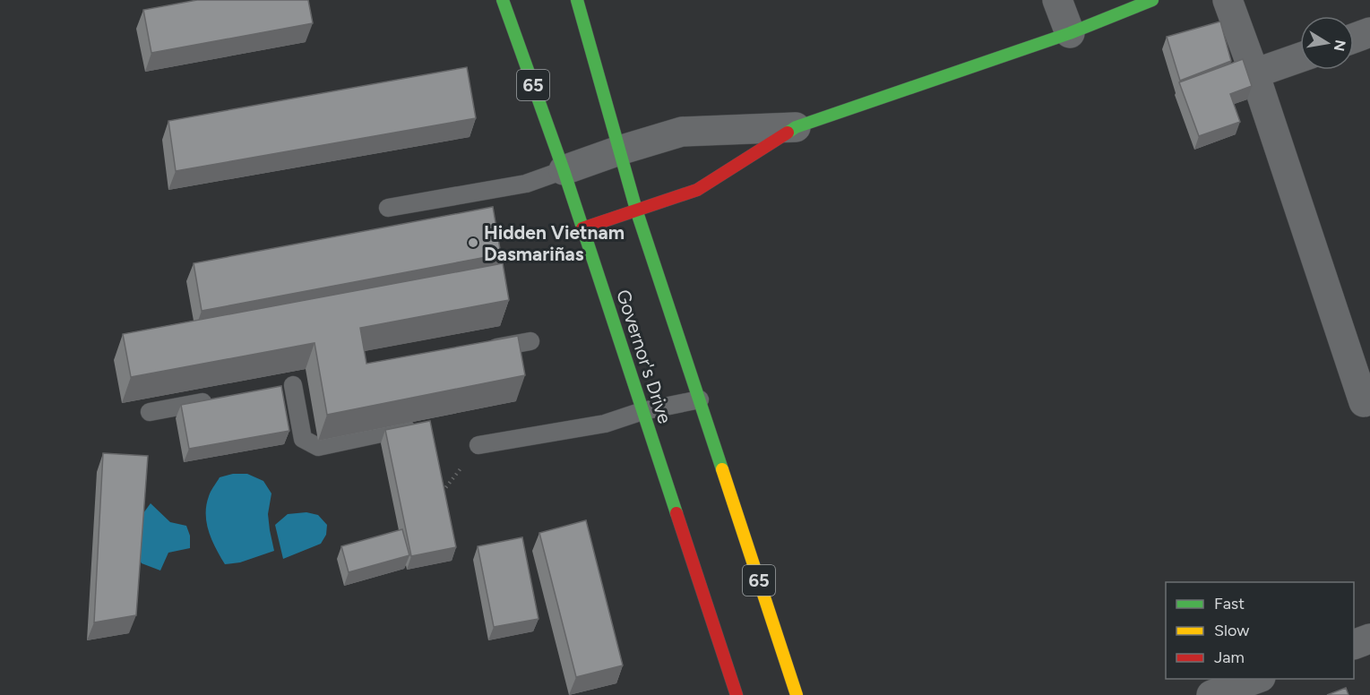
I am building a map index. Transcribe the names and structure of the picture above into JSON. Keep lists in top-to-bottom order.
{
  "streets": {
    "main road": ["65", "Governor's Drive"]
  },
  "places": ["Hidden Vietnam Dasmariñas"],
  "legend": ["Fast", "Slow", "Jam"],
  "north": "right"
}
